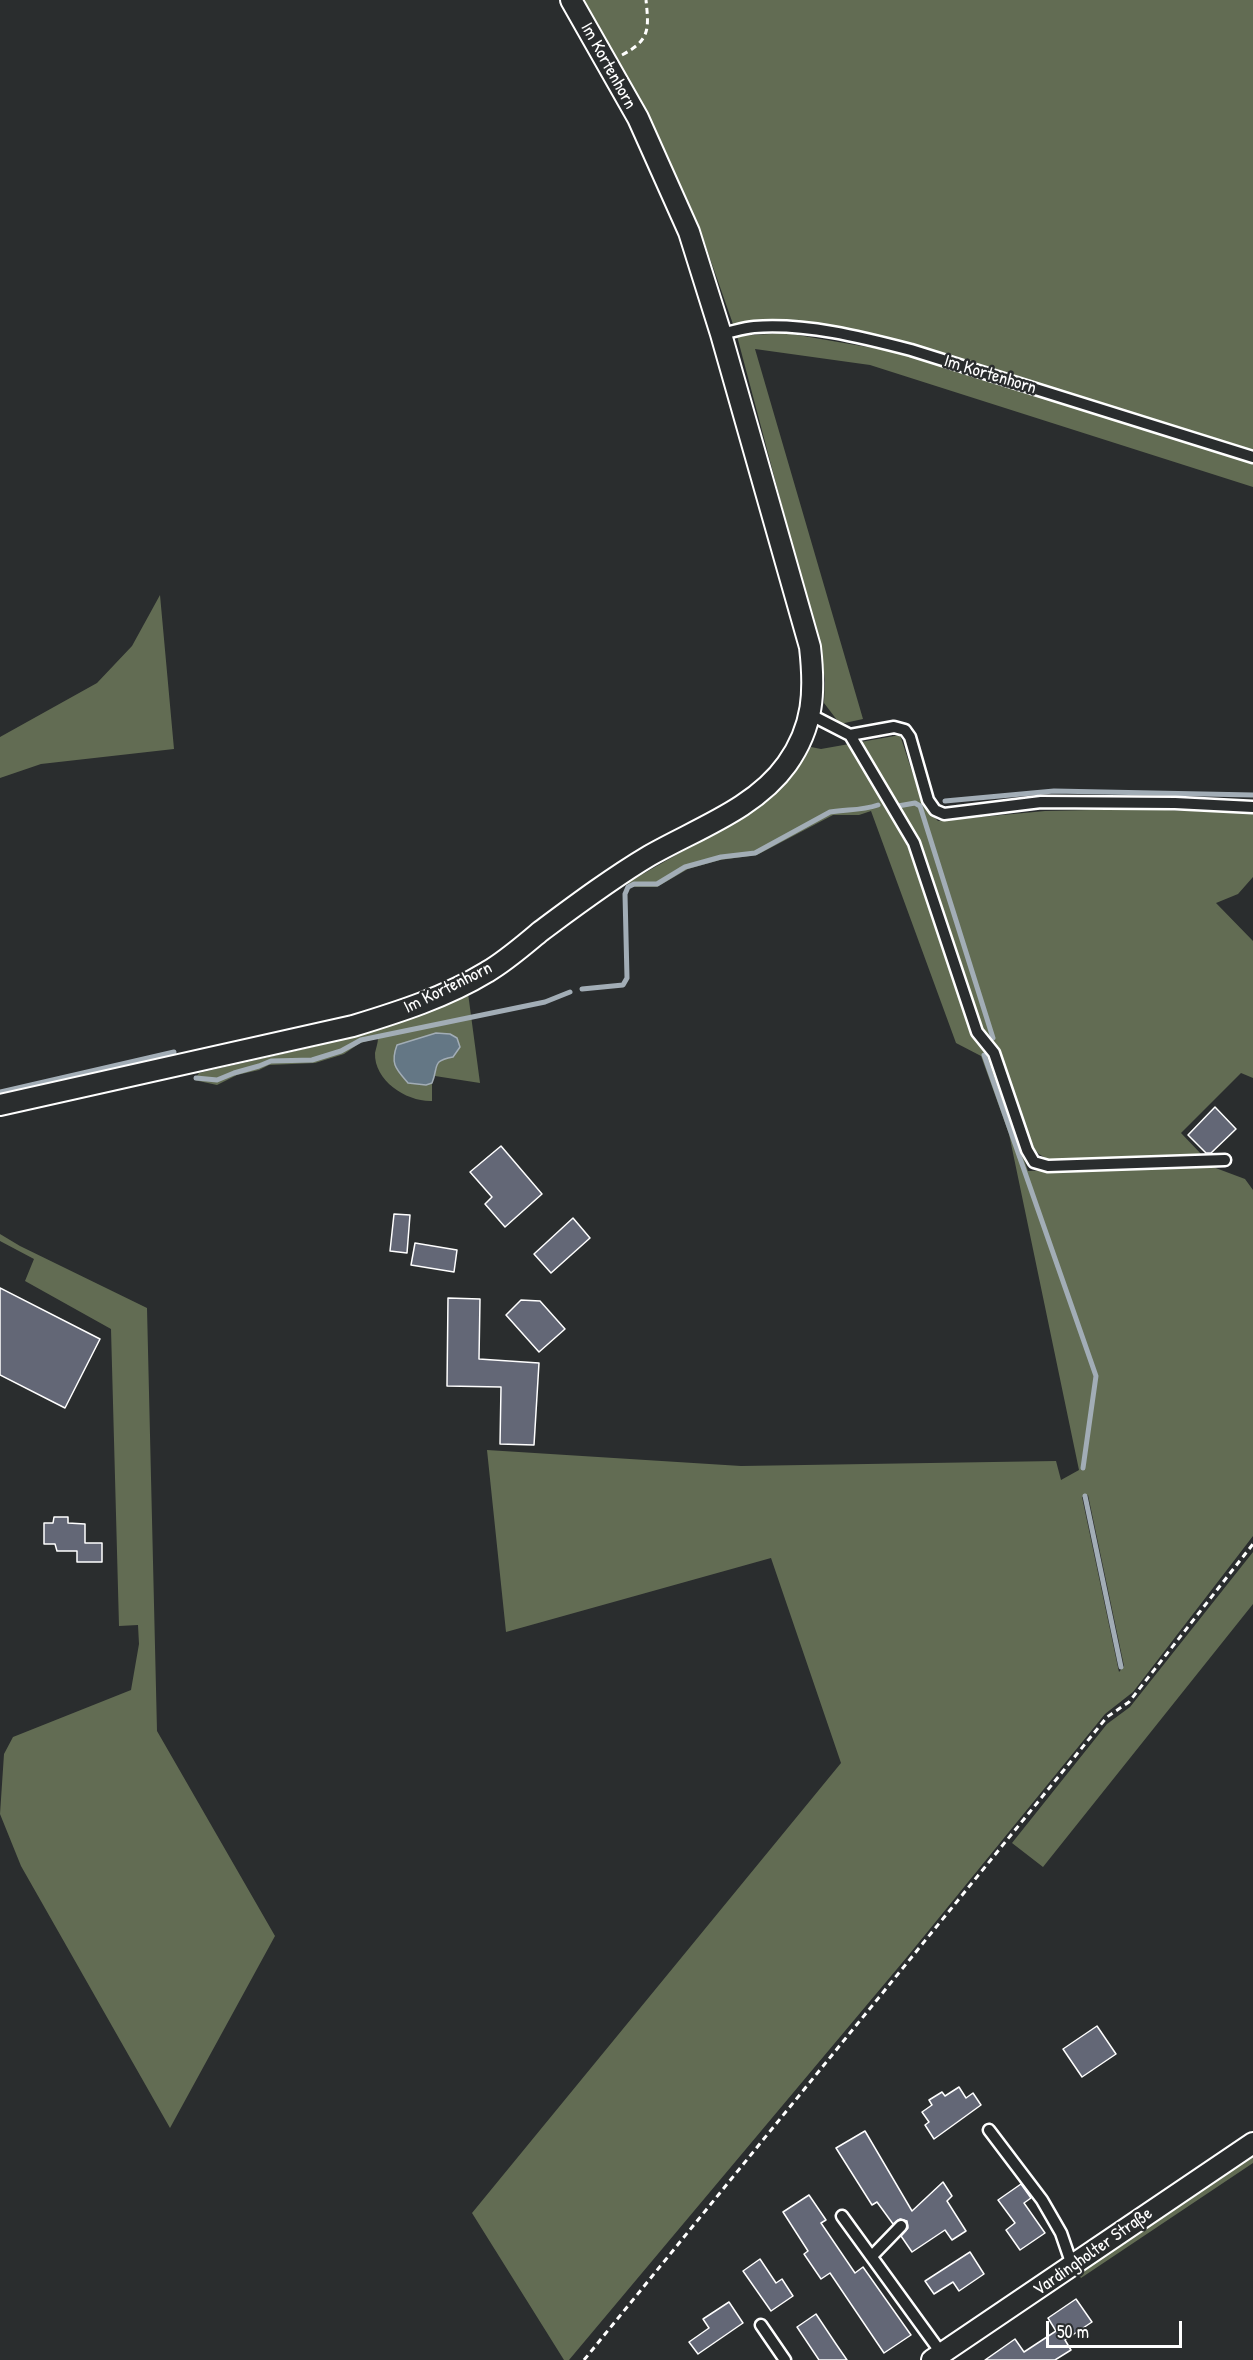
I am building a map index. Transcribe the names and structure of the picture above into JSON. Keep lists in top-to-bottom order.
{
  "streets": {
    "street": ["Im Kortenhorn", "Vardingholter Straße"]
  },
  "scale_bar": "50 m"
}
